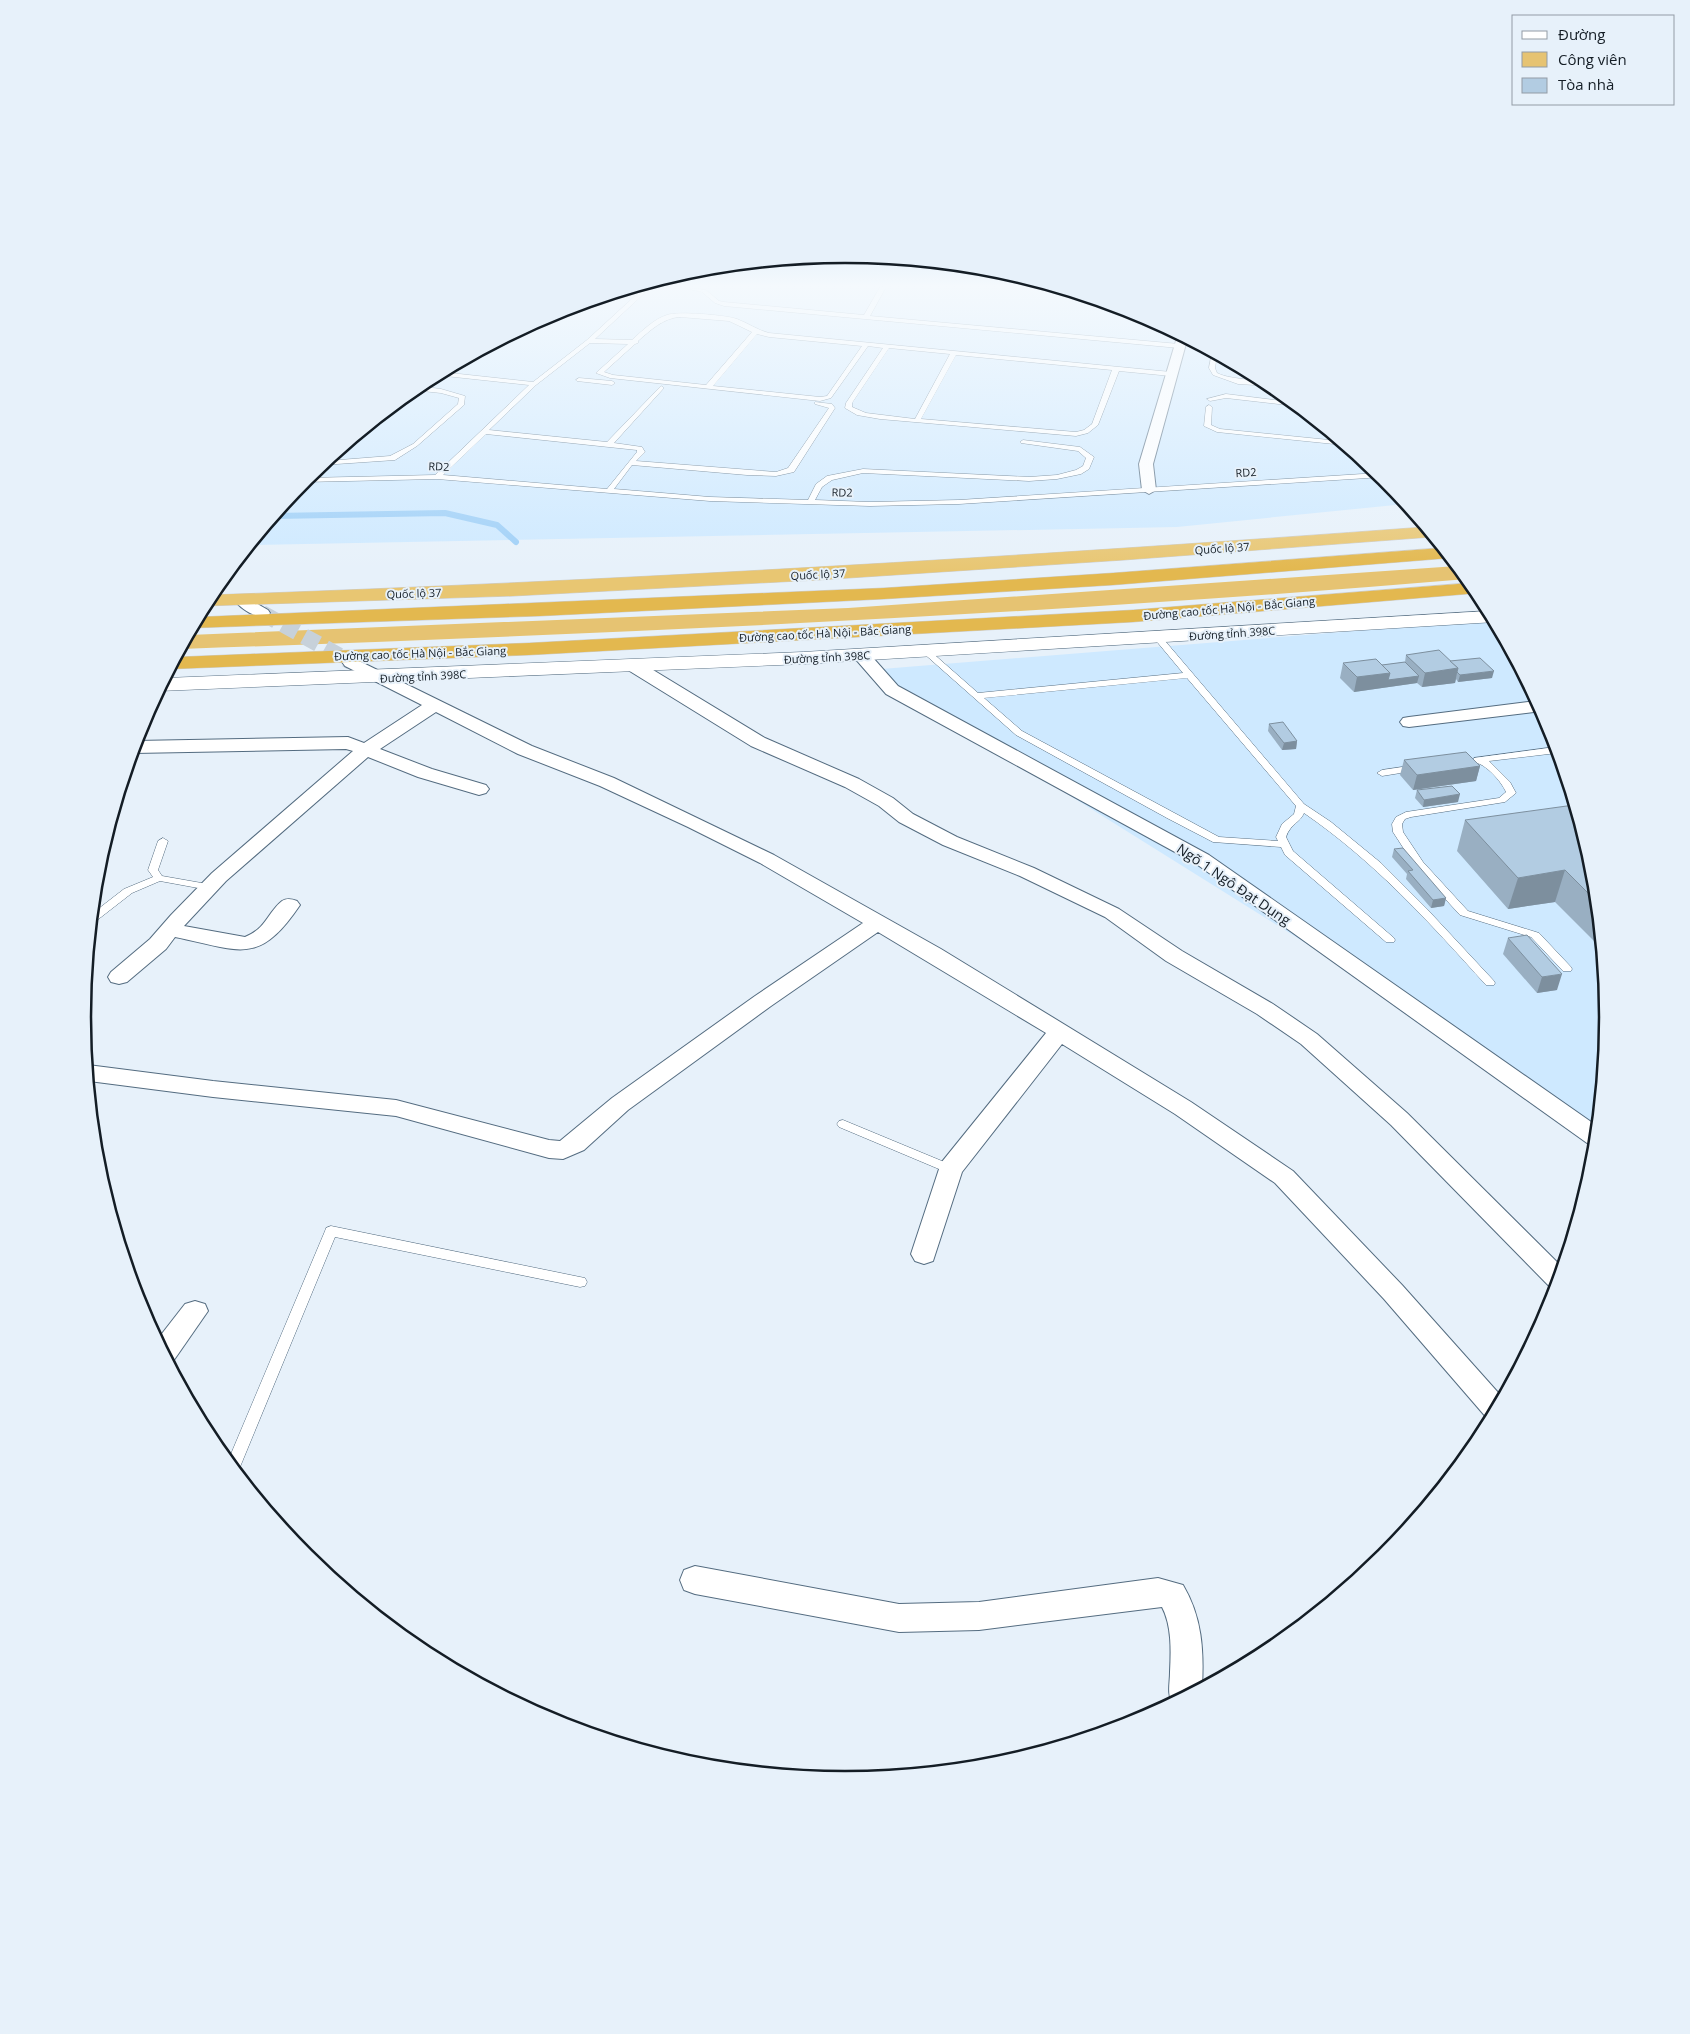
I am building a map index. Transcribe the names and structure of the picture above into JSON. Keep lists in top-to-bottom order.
{
  "streets": {
    "highway": ["Quốc lộ 37", "Đường cao tốc Hà Nội - Bắc Giang"],
    "main road": ["Đường tỉnh 398C"],
    "street": ["Ngõ 1 Ngô Đạt Dụng"],
    "lane": ["RD2"]
  },
  "crossings": [
    ["Đường tỉnh 398C", "Ngõ 1 Ngô Đạt Dụng"]
  ],
  "legend": ["Đường", "Công viên", "Tòa nhà"]
}
